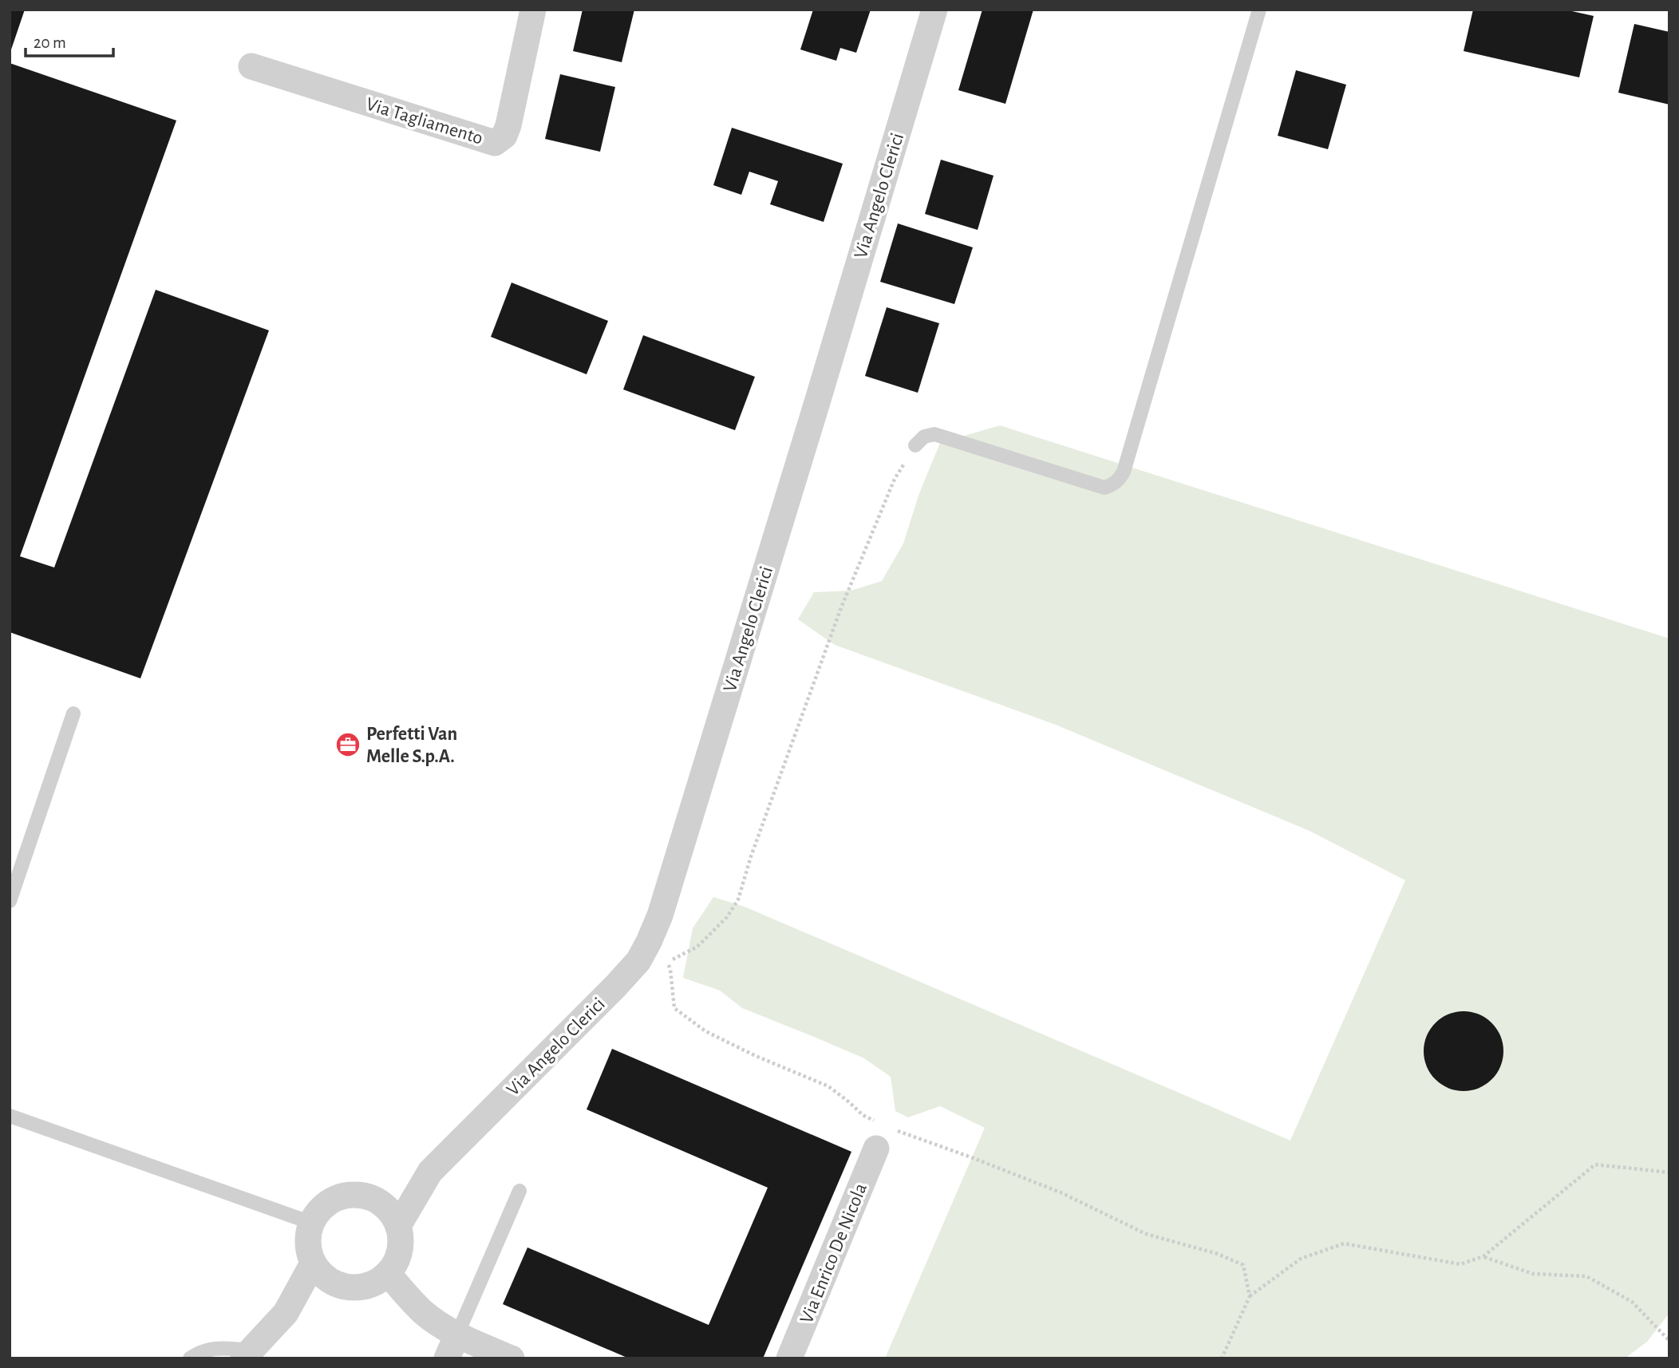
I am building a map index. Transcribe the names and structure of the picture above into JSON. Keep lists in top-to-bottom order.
{
  "streets": {
    "street": ["Via Tagliamento", "Via Angelo Clerici", "Via Enrico De Nicola"]
  },
  "places": {
    "office": ["Perfetti Van Melle S.p.A."]
  },
  "scale_bar": "20 m"
}
